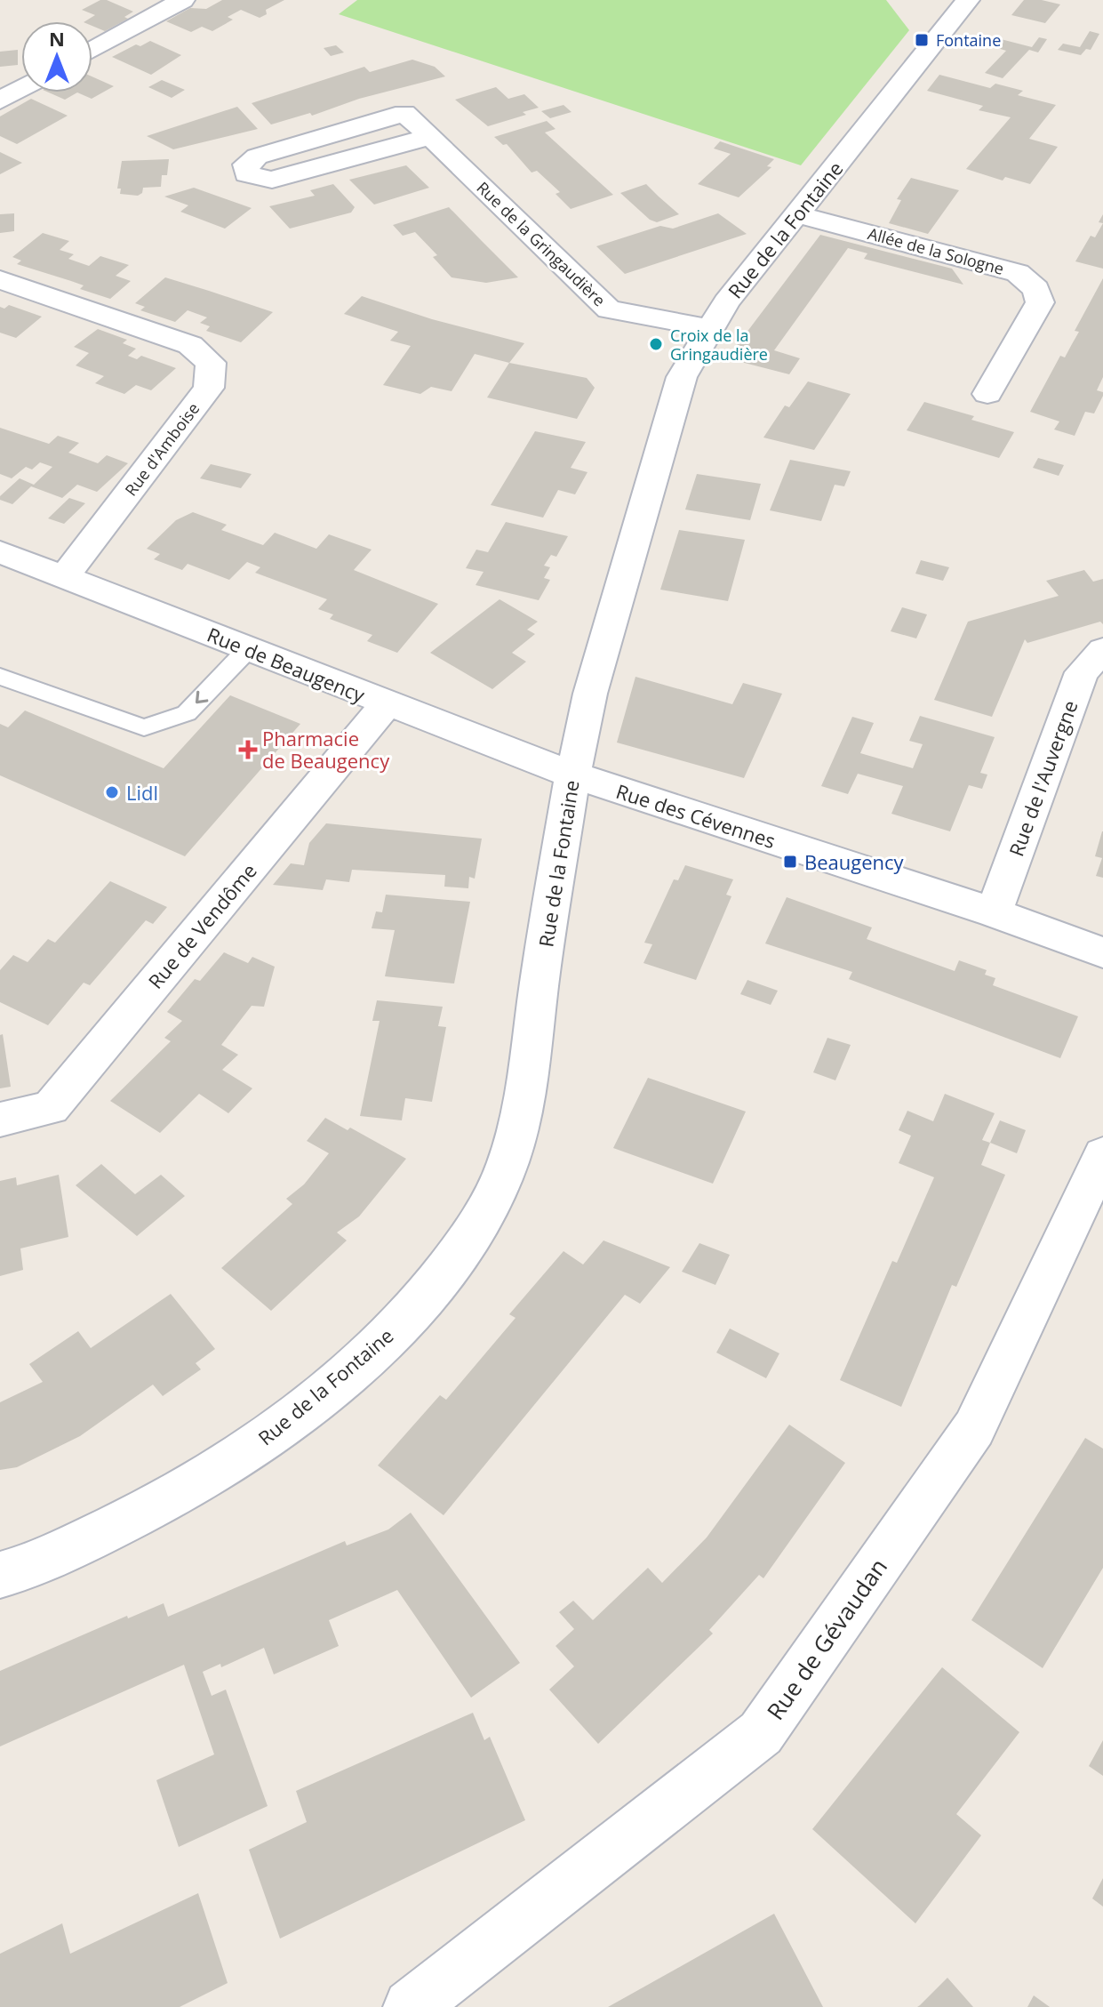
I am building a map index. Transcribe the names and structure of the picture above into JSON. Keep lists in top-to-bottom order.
{
  "streets": {
    "street": [
      "Rue de la Fontaine",
      "Rue de la Gringaudière",
      "Allée de la Sologne",
      "Rue d'Amboise",
      "Rue de Beaugency",
      "Rue de l'Auvergne",
      "Rue des Cévennes",
      "Rue de Vendôme",
      "Rue de Gévaudan"
    ]
  },
  "crossings": [
    ["Rue de la Fontaine", "Rue de la Gringaudière"],
    ["Rue de la Fontaine", "Allée de la Sologne"],
    ["Rue de la Fontaine", "Rue de Beaugency"],
    ["Rue de la Fontaine", "Rue des Cévennes"],
    ["Rue d'Amboise", "Rue de Beaugency"],
    ["Rue de Beaugency", "Rue des Cévennes"],
    ["Rue de Beaugency", "Rue de Vendôme"],
    ["Rue de l'Auvergne", "Rue des Cévennes"]
  ],
  "places": {
    "transit": ["Fontaine", "Beaugency"],
    "other": ["Croix de la Gringaudière", "Lidl"],
    "health": ["Pharmacie de Beaugency"]
  },
  "north": "top"
}
